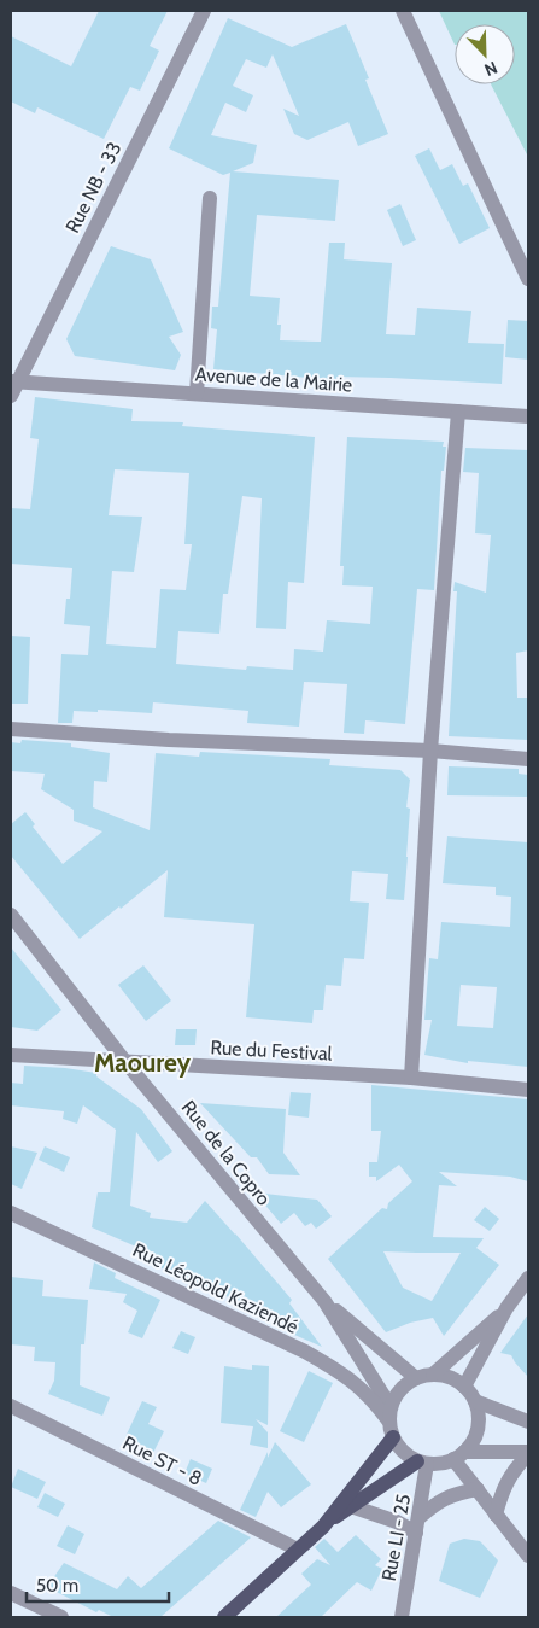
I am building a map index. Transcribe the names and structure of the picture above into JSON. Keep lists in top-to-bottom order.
{
  "streets": {
    "street": [
      "Rue NB - 33",
      "Avenue de la Mairie",
      "Rue du Festival",
      "Rue de la Copro",
      "Rue Léopold Kaziendé",
      "Rue ST - 8",
      "Rue LI - 25"
    ]
  },
  "crossings": [
    ["Rue NB - 33", "Avenue de la Mairie"],
    ["Rue du Festival", "Rue de la Copro"],
    ["Rue de la Copro", "Rue Léopold Kaziendé"],
    ["Rue de la Copro", "Rue LI - 25"],
    ["Rue Léopold Kaziendé", "Rue LI - 25"]
  ],
  "districts": ["Maourey"],
  "scale_bar": "50 m",
  "north": "bottom right"
}
